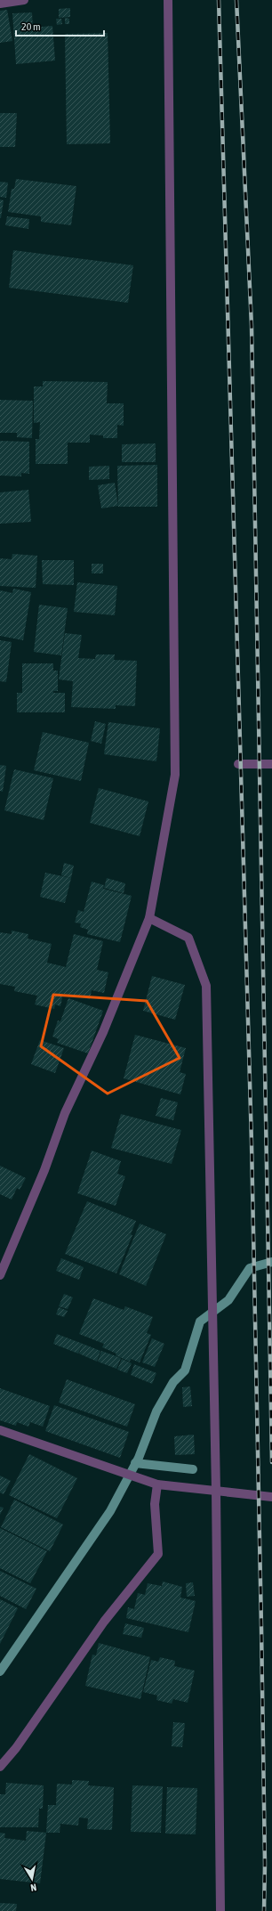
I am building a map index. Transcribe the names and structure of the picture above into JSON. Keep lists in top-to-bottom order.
{
  "scale_bar": "20 m",
  "north": "bottom"
}
